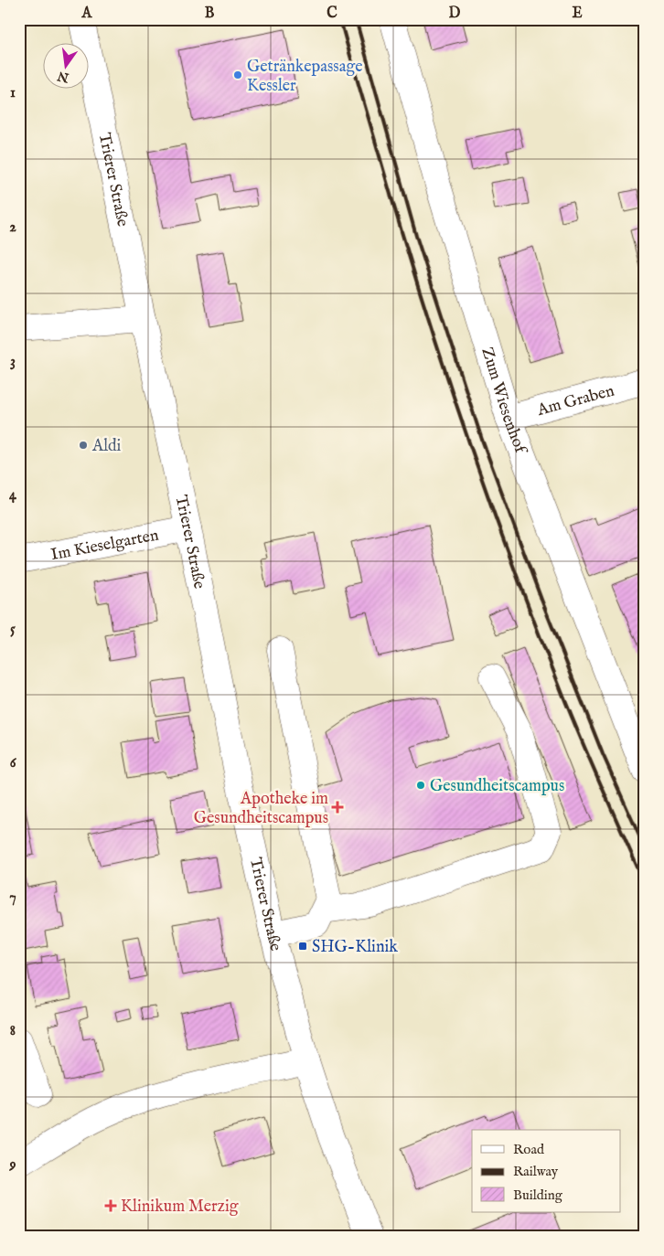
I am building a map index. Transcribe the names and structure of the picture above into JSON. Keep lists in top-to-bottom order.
{
  "streets": {
    "street": [
      "Trierer Straße",
      "Zum Wiesenhof",
      "Am Graben",
      "Im Kieselgarten"
    ]
  },
  "crossings": [
    ["Trierer Straße", "Im Kieselgarten"],
    ["Zum Wiesenhof", "Am Graben"]
  ],
  "places": {
    "other": ["Getränkepassage Kessler", "Aldi", "Gesundheitscampus"],
    "health": ["Apotheke im Gesundheitscampus", "Klinikum Merzig"],
    "transit": ["SHG-Klinik"]
  },
  "legend": ["Road", "Railway", "Building"],
  "north": "bottom",
  "grid": {
    "columns": [
      "A",
      "B",
      "C",
      "D",
      "E"
    ],
    "rows": [
      "1",
      "2",
      "3",
      "4",
      "5",
      "6",
      "7",
      "8",
      "9"
    ]
  }
}
